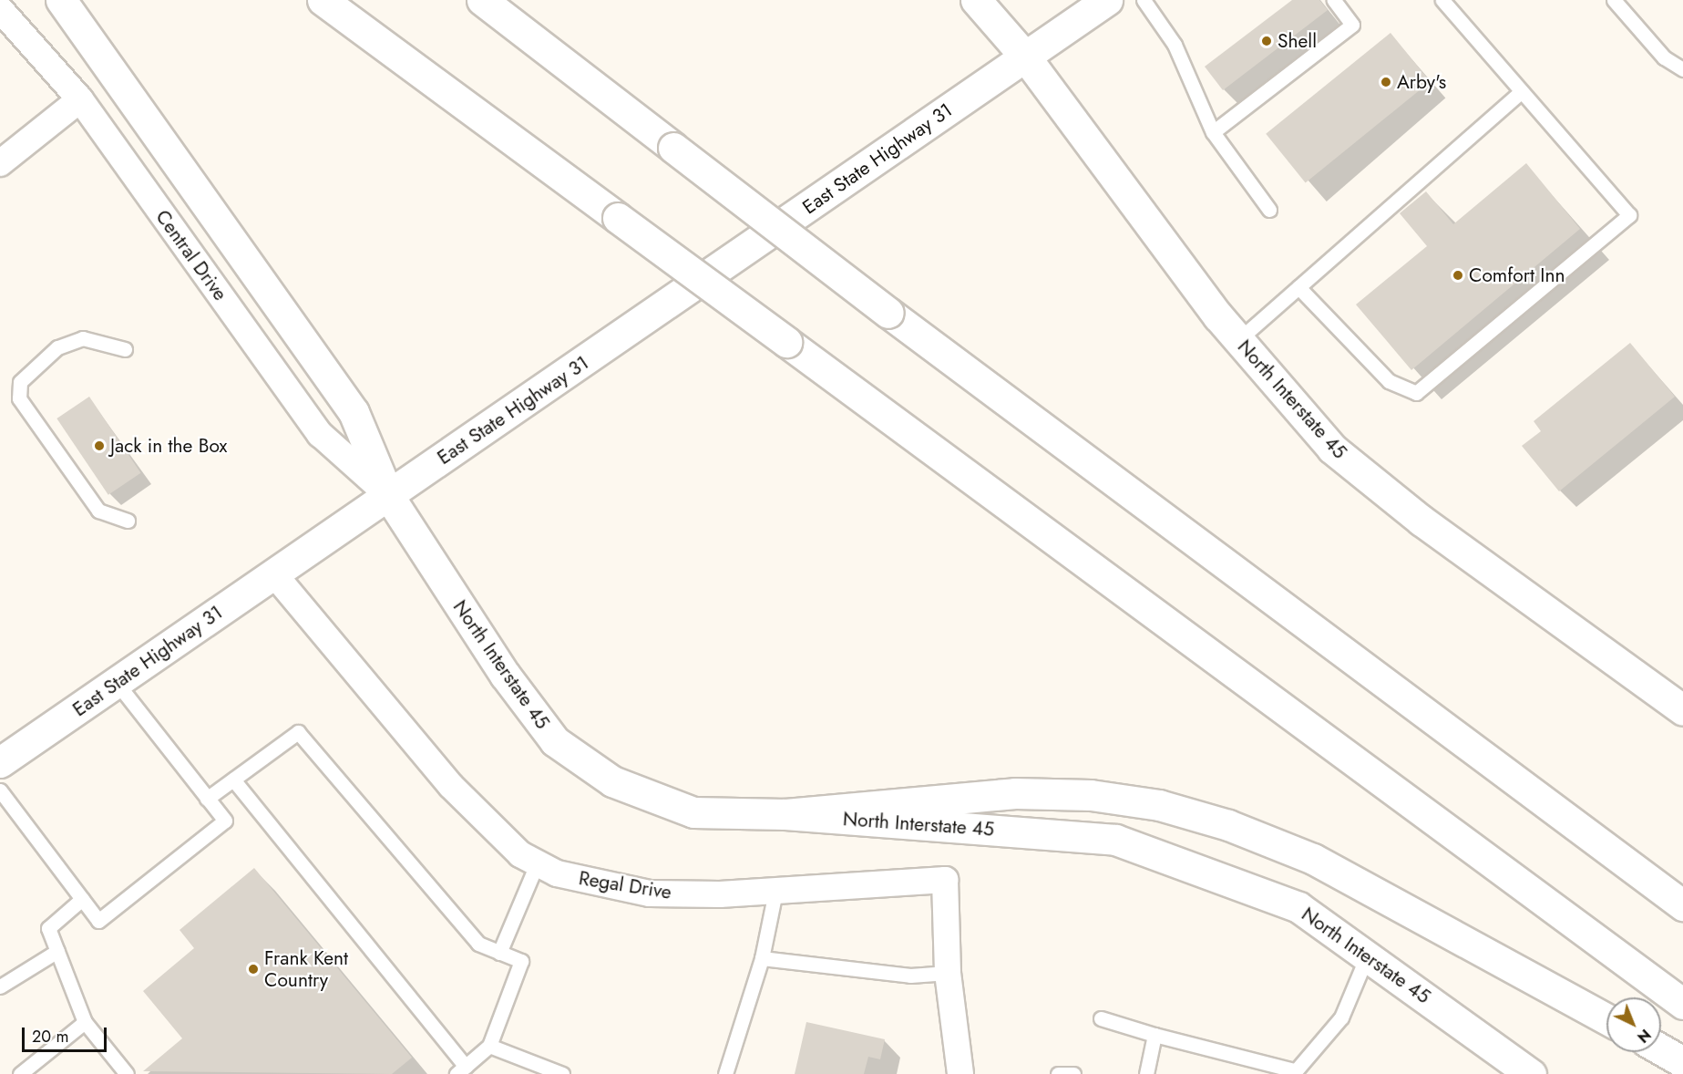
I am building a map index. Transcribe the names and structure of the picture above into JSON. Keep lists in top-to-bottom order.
{
  "streets": {
    "main road": ["East State Highway 31", "North Interstate 45"],
    "street": ["Central Drive", "Regal Drive"]
  },
  "crossings": [
    ["East State Highway 31", "Central Drive"],
    ["East State Highway 31", "North Interstate 45"],
    ["East State Highway 31", "Regal Drive"],
    ["Central Drive", "North Interstate 45"]
  ],
  "places": [
    "Shell",
    "Arby's",
    "Comfort Inn",
    "Jack in the Box",
    "Frank Kent Country"
  ],
  "scale_bar": "20 m",
  "north": "bottom right"
}
